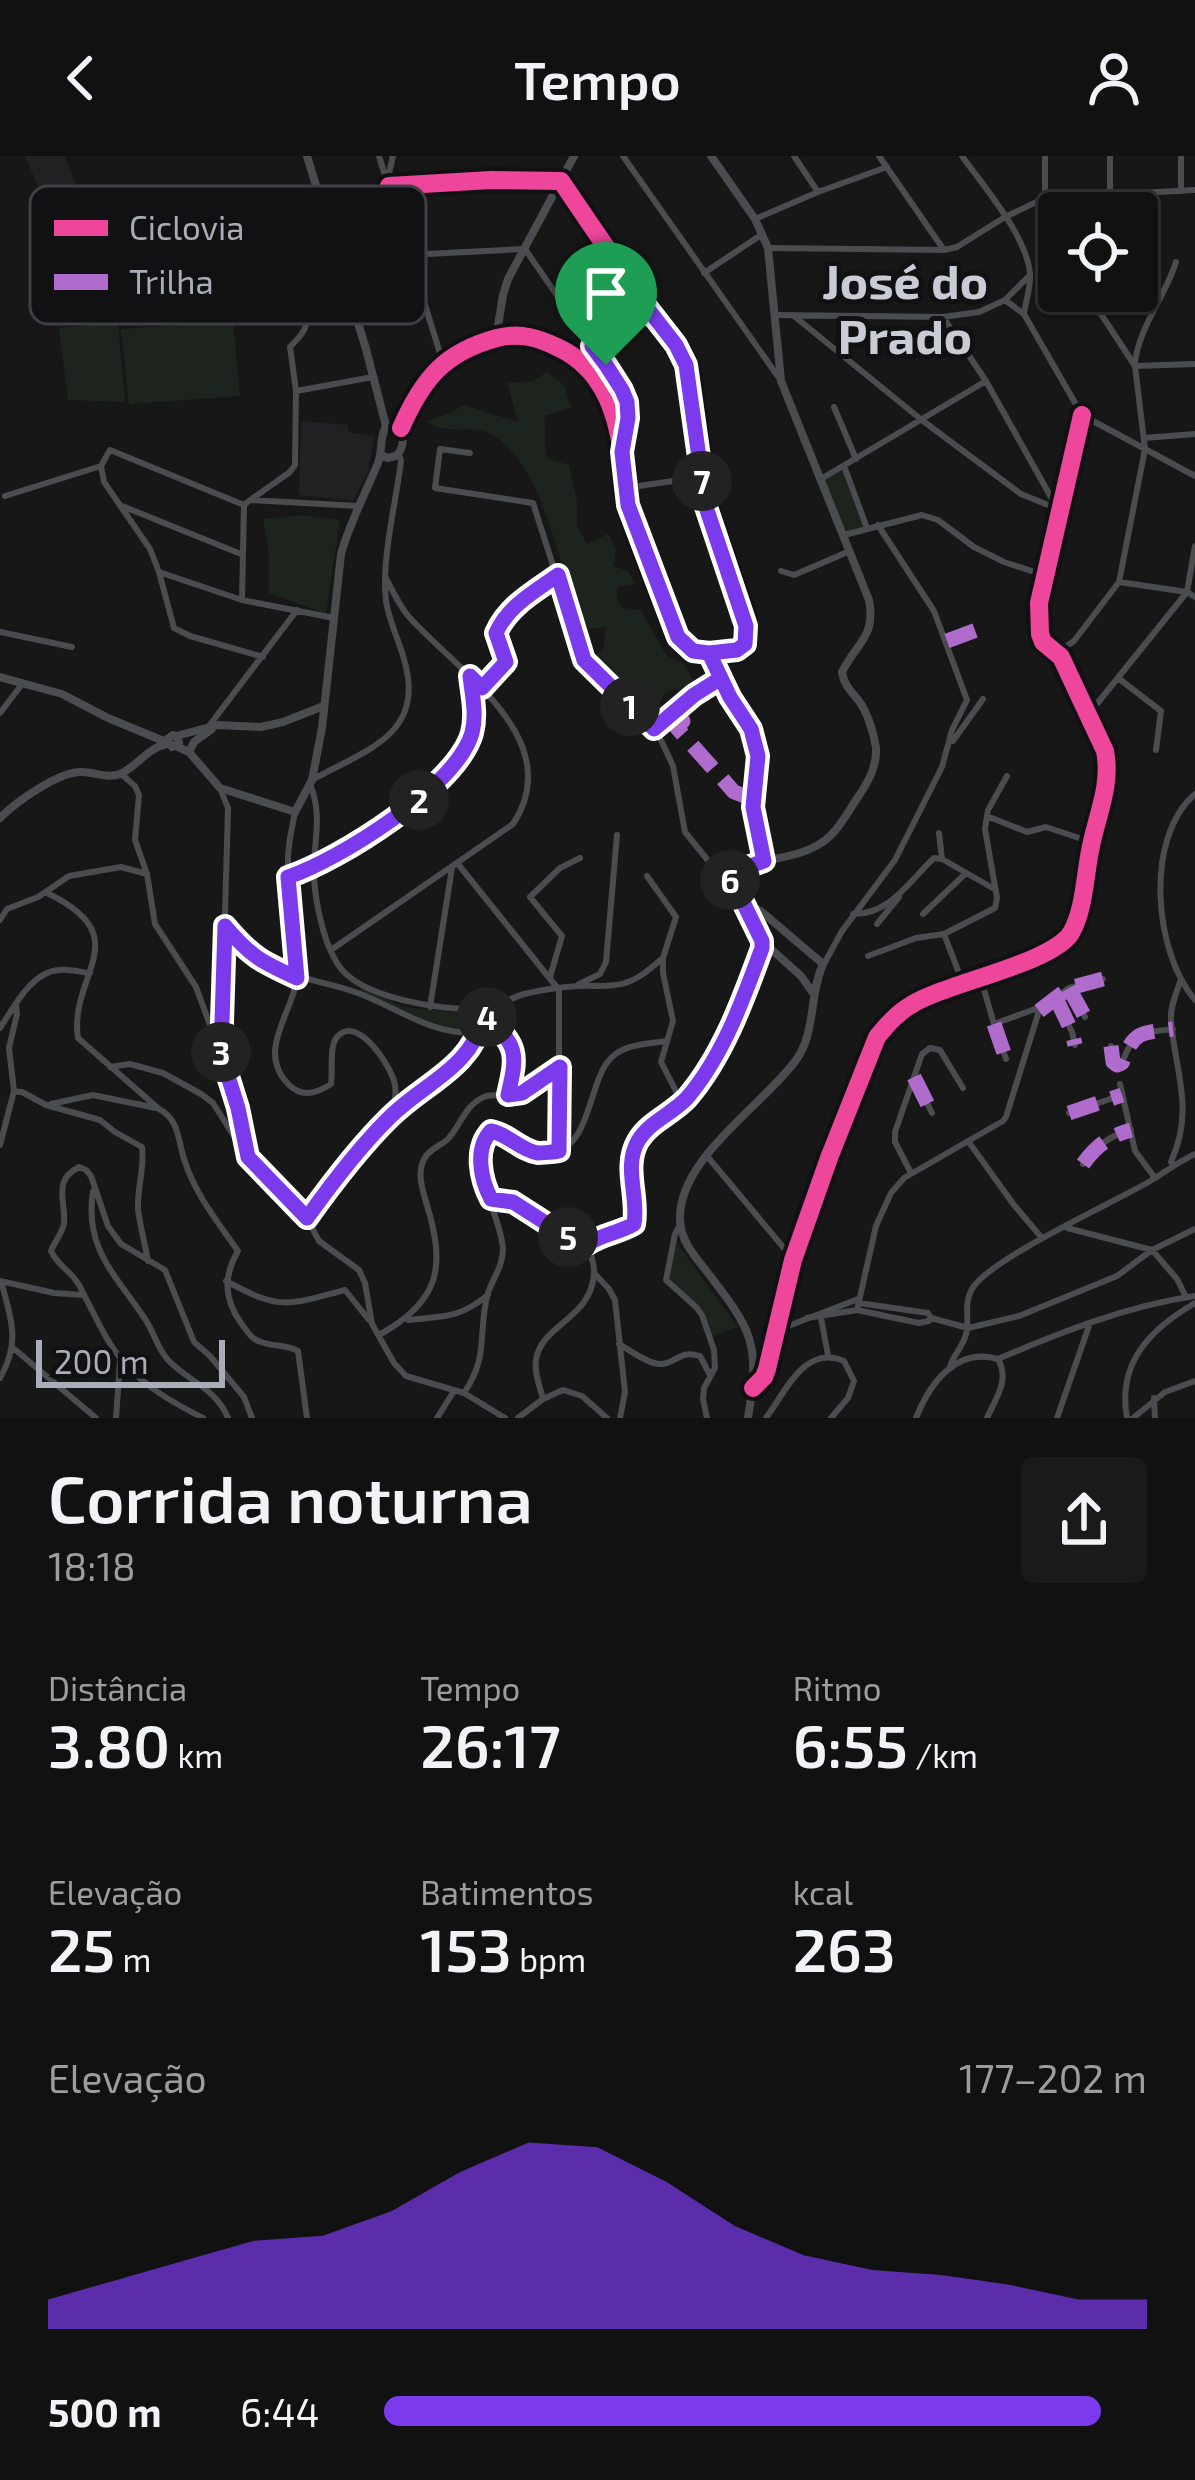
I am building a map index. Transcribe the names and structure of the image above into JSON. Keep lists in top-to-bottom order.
{
  "districts": ["José do Prado"],
  "legend": ["Ciclovia", "Trilha"],
  "scale_bar": "200 m",
  "page": {
    "header": "Tempo",
    "pins": [
      "7",
      "1",
      "2",
      "6",
      "4",
      "3",
      "5"
    ],
    "scale": "200 m",
    "heading": ["Corrida noturna", "18:18"],
    "stats": [
      ["Distância", "3.80 km"],
      ["Tempo", "26:17"],
      ["Ritmo", "6:55 /km"],
      ["Elevação", "25 m"],
      ["Batimentos", "153 bpm"],
      ["kcal", "263"]
    ],
    "chart": ["Elevação", "177–202 m"],
    "list": [
      {
        "name": "500 m",
        "note": "6:44"
      }
    ]
  }
}
